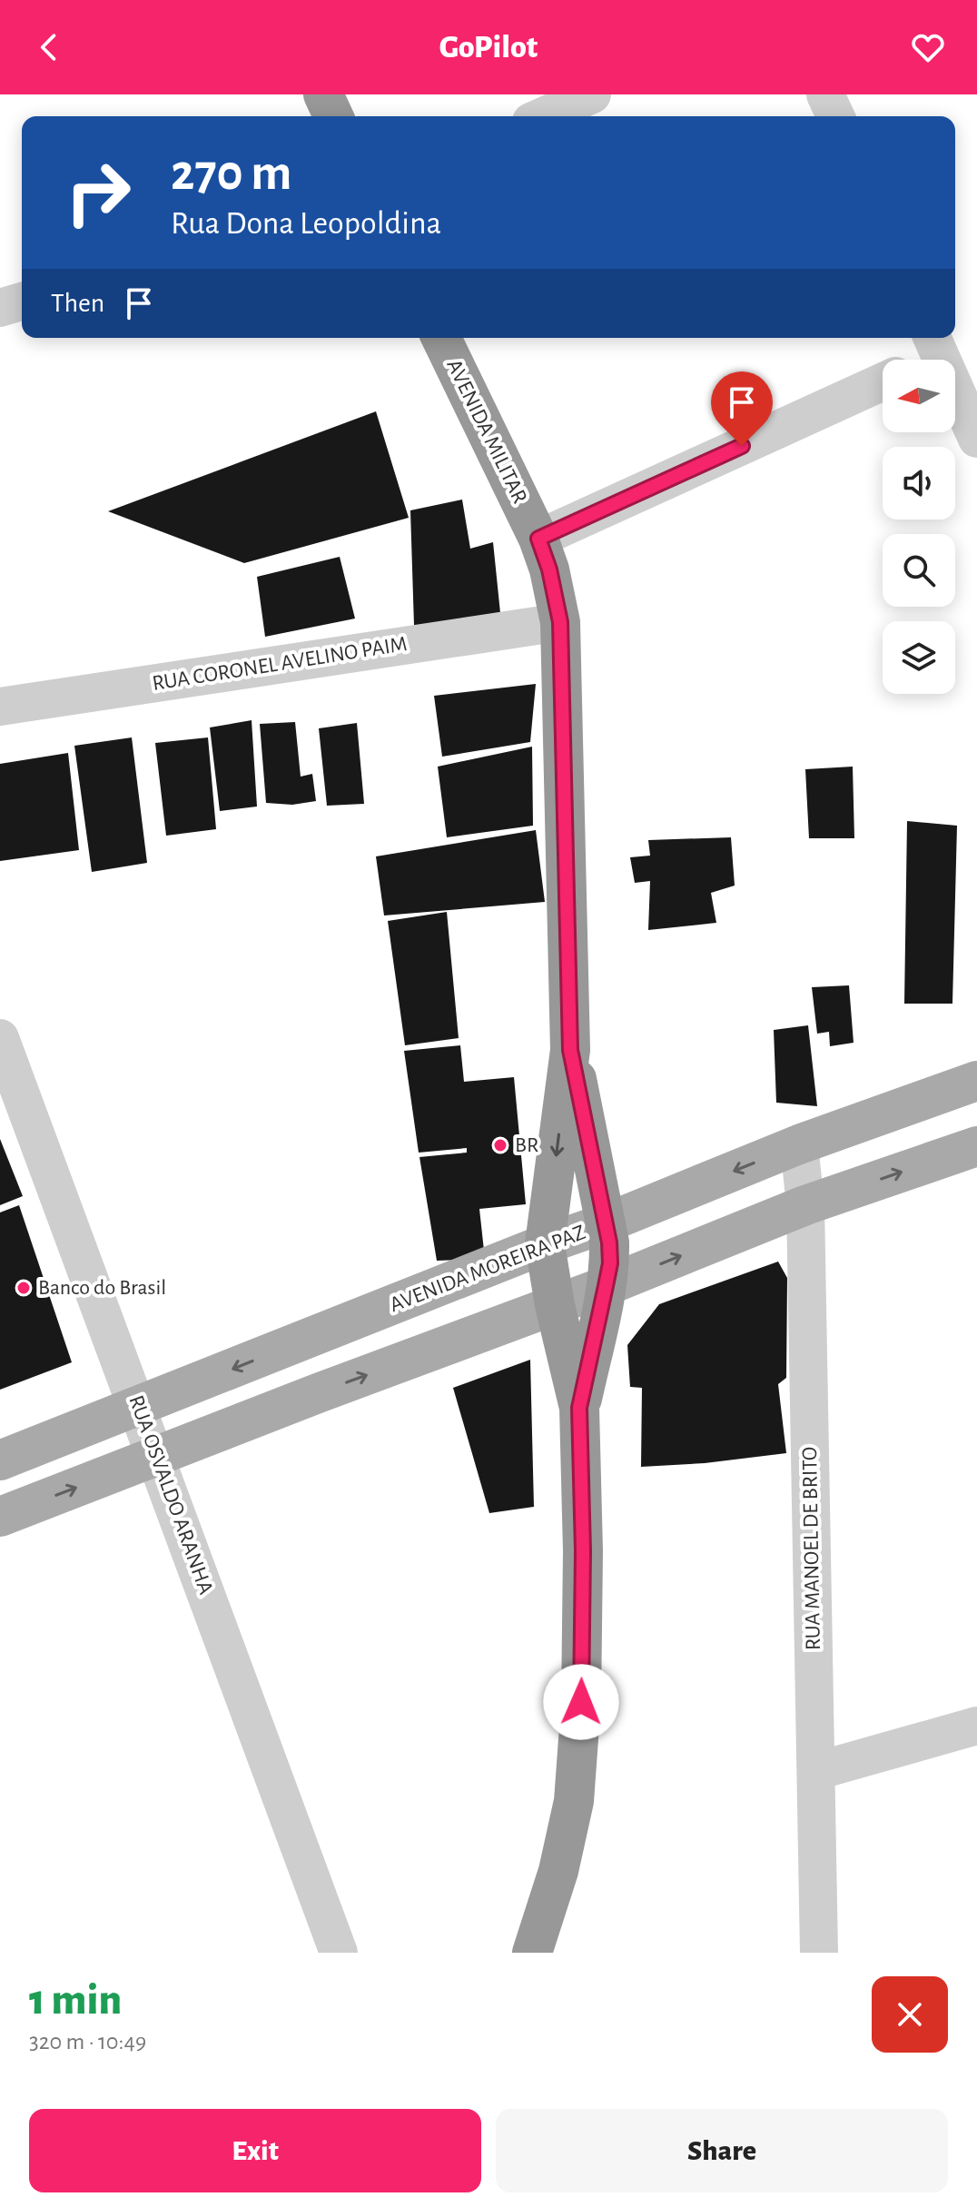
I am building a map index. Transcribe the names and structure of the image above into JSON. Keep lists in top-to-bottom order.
{
  "streets": {
    "highway": ["AVENIDA MILITAR"],
    "main road": ["AVENIDA MOREIRA PAZ"],
    "street": ["RUA CORONEL AVELINO PAIM", "RUA OSVALDO ARANHA", "RUA MANOEL DE BRITO"]
  },
  "crossings": [
    ["AVENIDA MILITAR", "RUA CORONEL AVELINO PAIM"],
    ["AVENIDA MILITAR", "AVENIDA MOREIRA PAZ"],
    ["AVENIDA MOREIRA PAZ", "RUA OSVALDO ARANHA"],
    ["AVENIDA MOREIRA PAZ", "RUA MANOEL DE BRITO"]
  ],
  "places": ["BR", "Banco do Brasil"],
  "north": "left",
  "page": {
    "header": "GoPilot",
    "turn": ["270 m", "Rua Dona Leopoldina"],
    "then": "Then",
    "heading": ["1 min", "320 m · 10:49"],
    "buttons": ["Exit", "Share"]
  }
}
